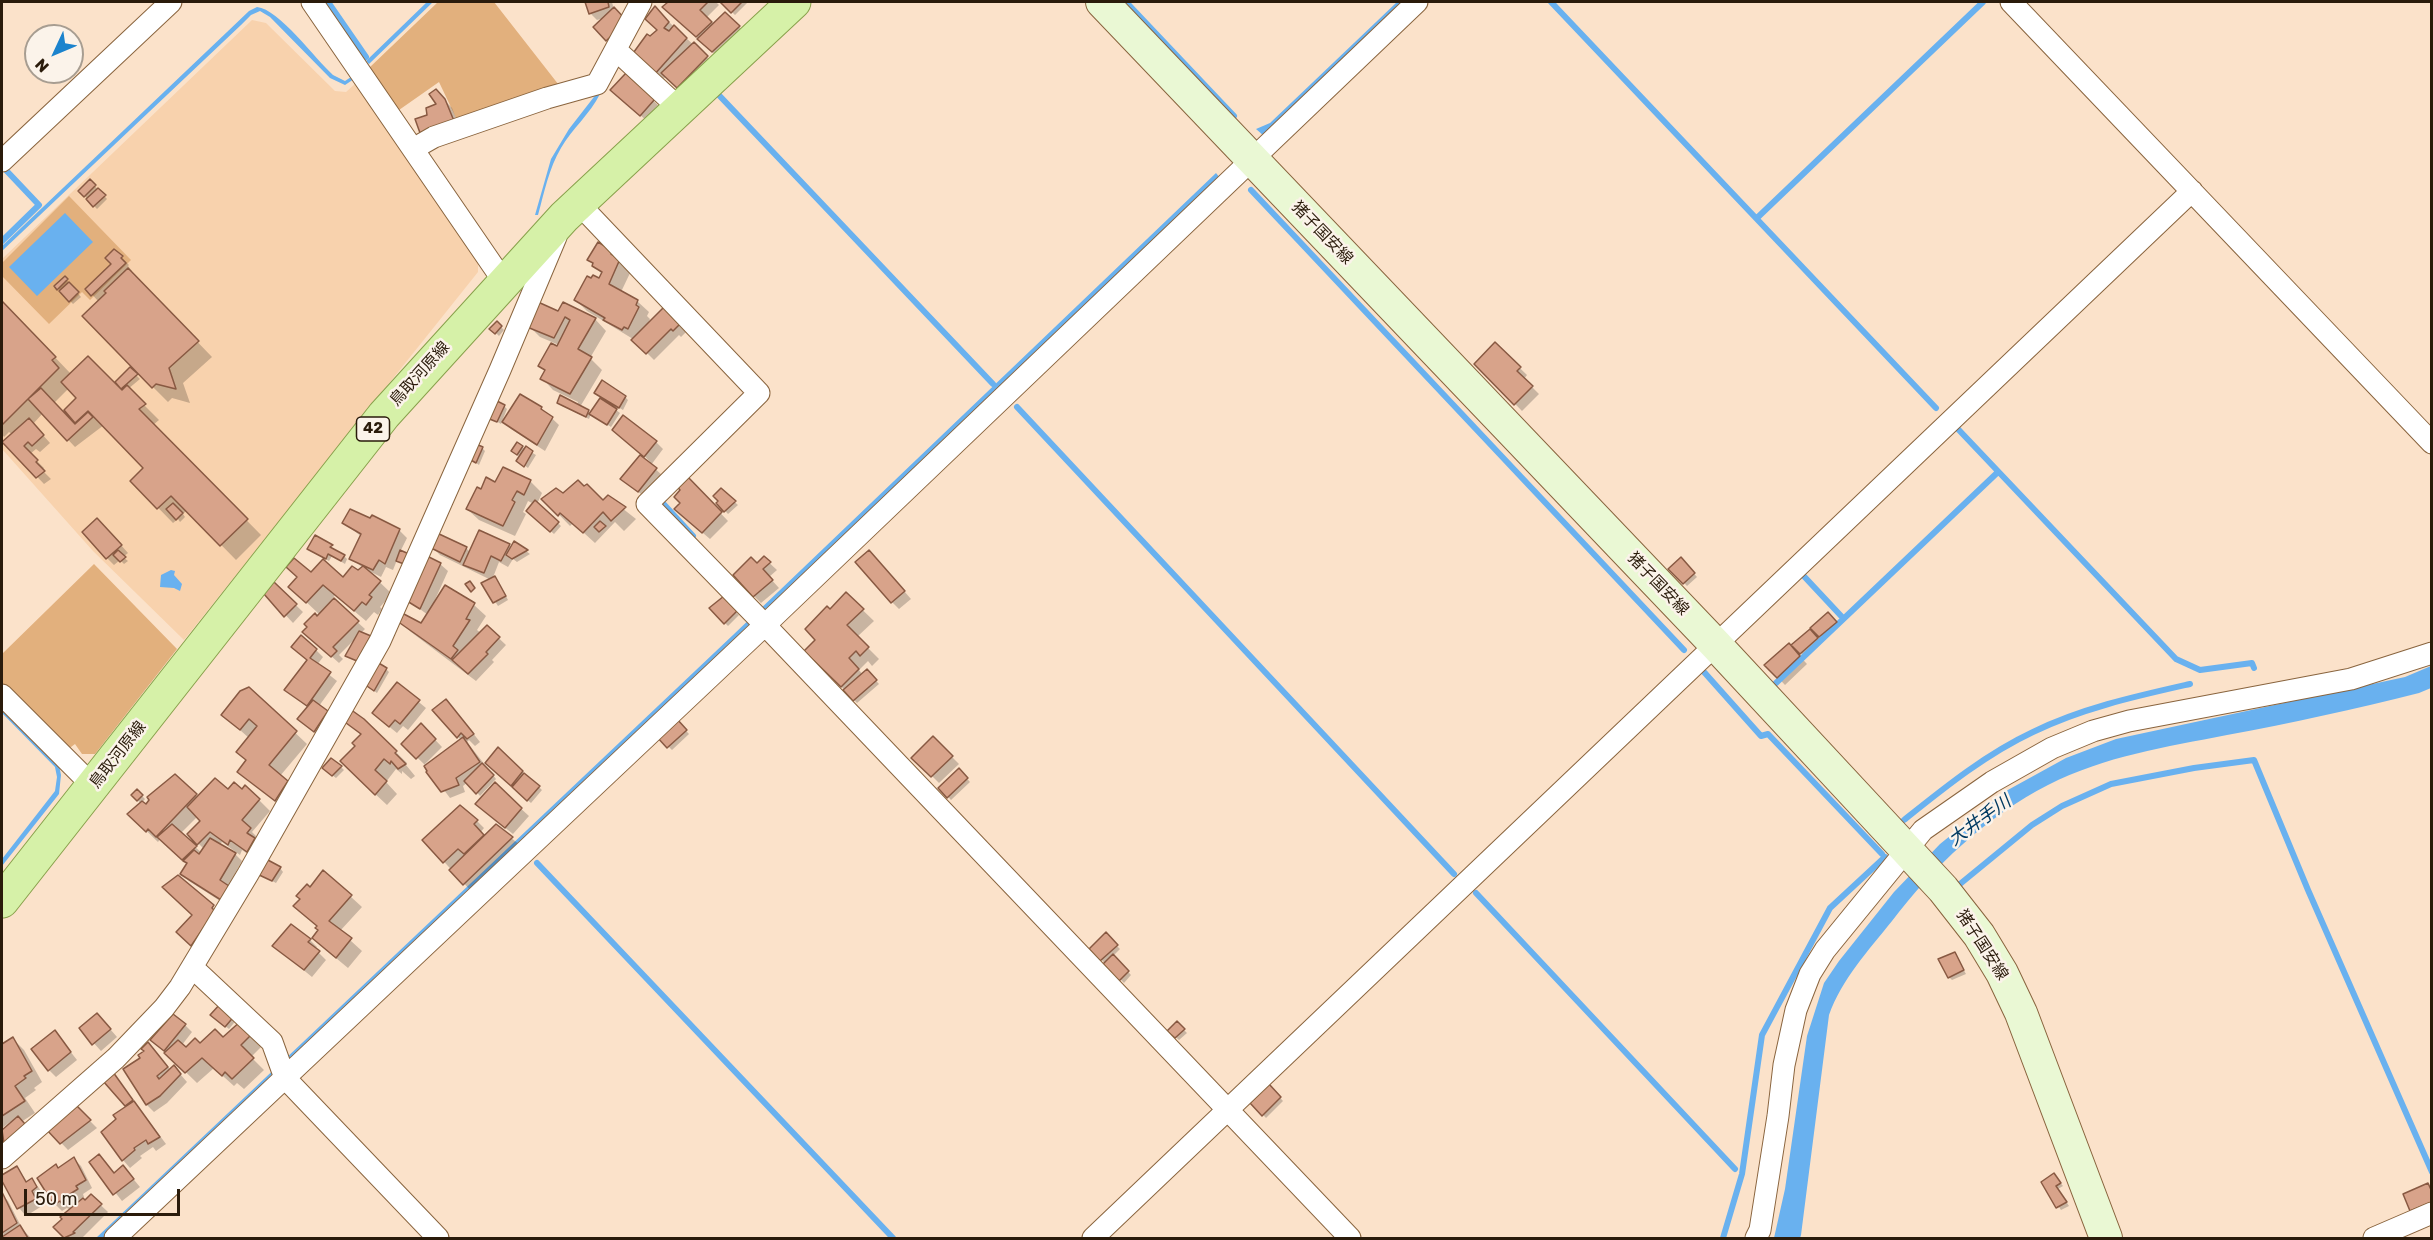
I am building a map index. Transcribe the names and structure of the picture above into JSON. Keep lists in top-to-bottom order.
{
  "streets": {
    "main road": ["猪子国安線", "鳥取河原線", "42"]
  },
  "water": ["大井手川"],
  "scale_bar": "50 m",
  "north": "bottom left"
}
